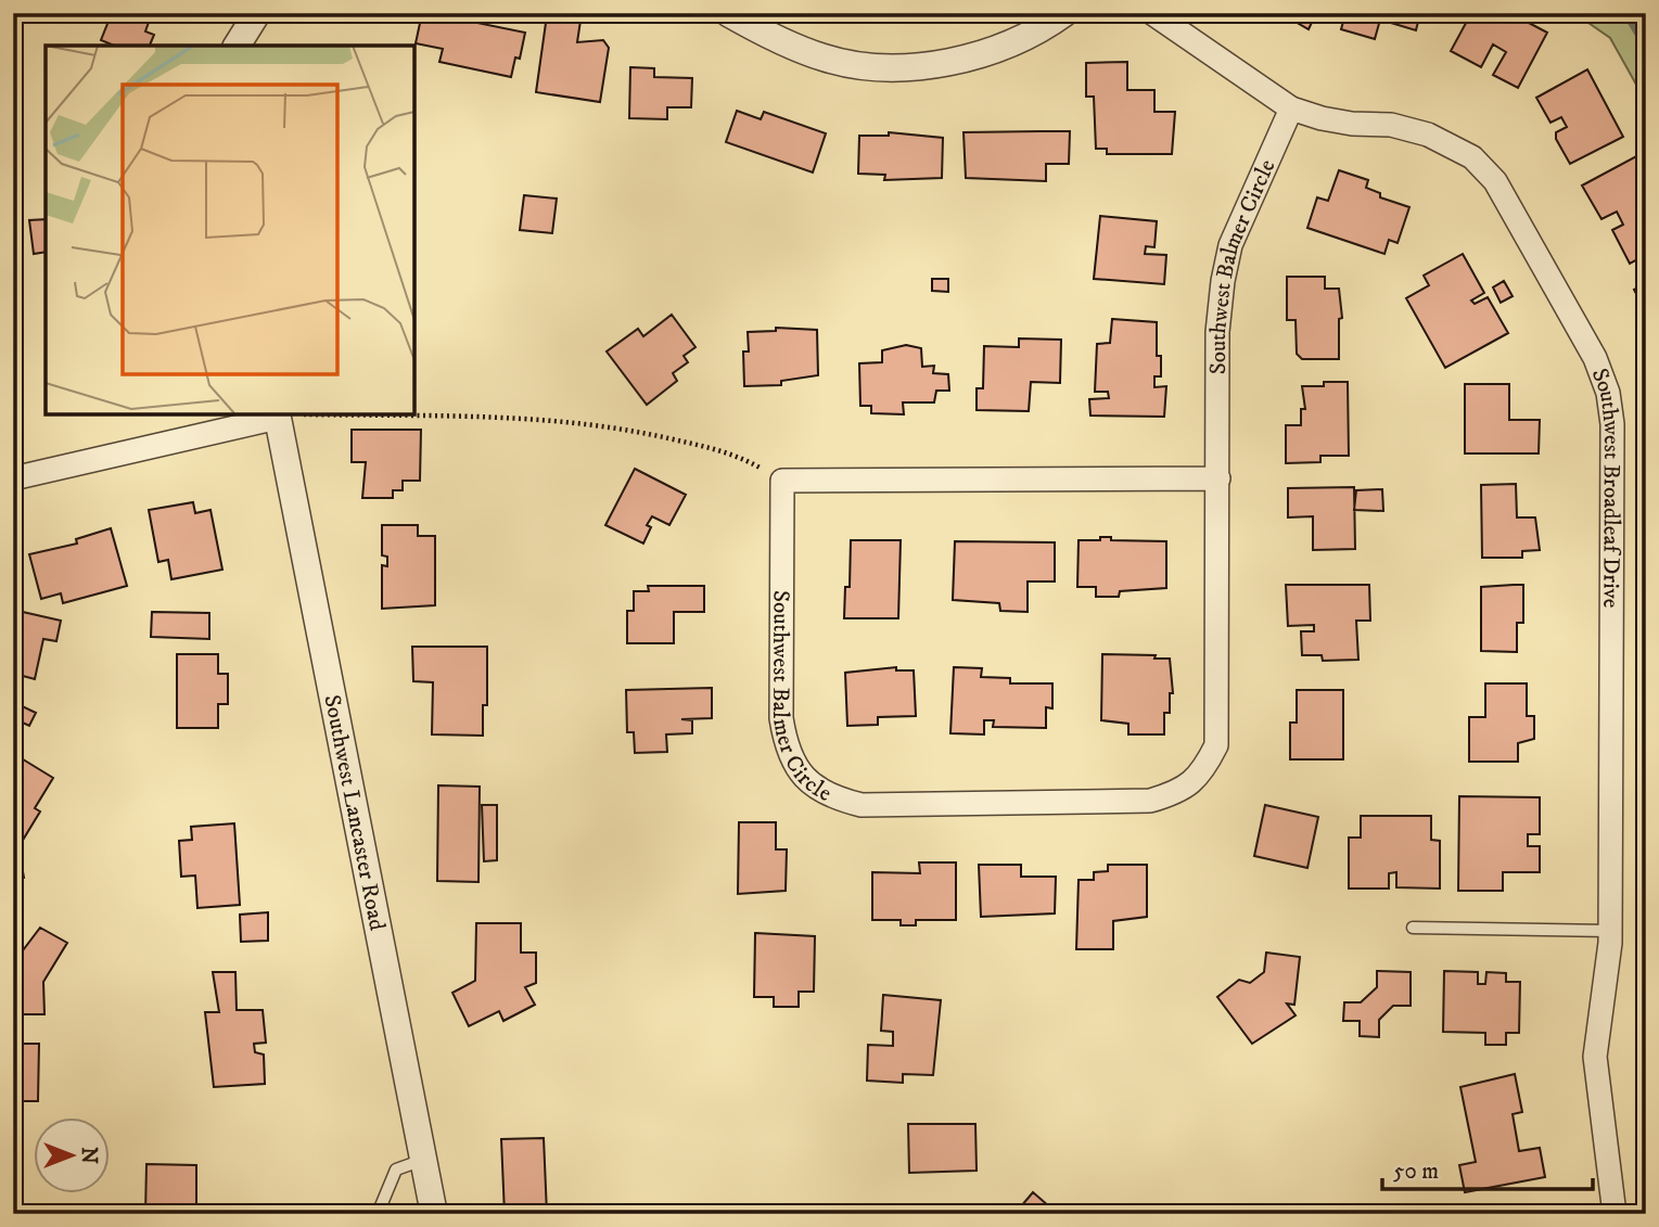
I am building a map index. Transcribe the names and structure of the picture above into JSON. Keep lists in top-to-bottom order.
{
  "streets": {
    "street": ["Southwest Balmer Circle", "Southwest Broadleaf Drive", "Southwest Lancaster Road"]
  },
  "crossings": [
    ["Southwest Balmer Circle", "Southwest Broadleaf Drive"]
  ],
  "scale_bar": "50 m",
  "north": "right"
}
